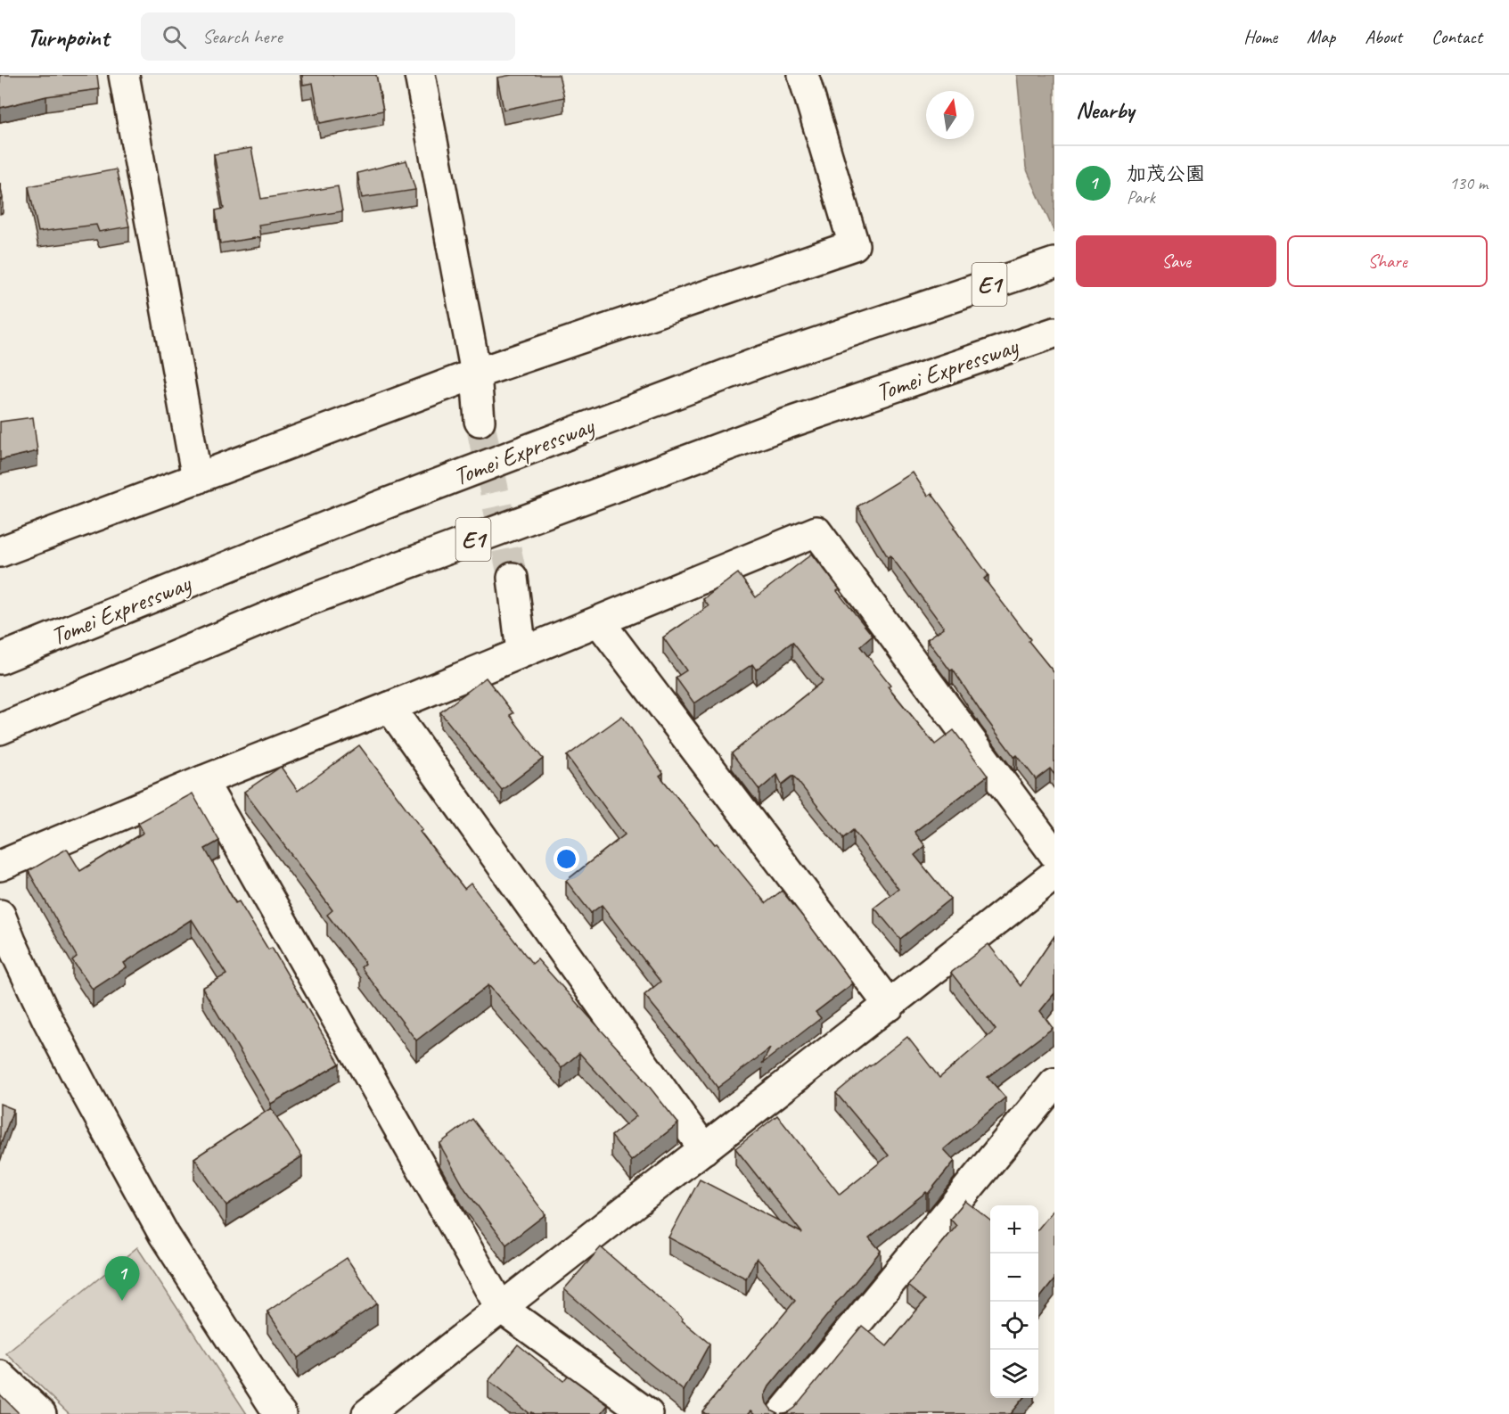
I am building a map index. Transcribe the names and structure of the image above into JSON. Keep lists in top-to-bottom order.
{
  "streets": {
    "main road": ["E1", "Tomei Expressway"]
  },
  "north": "top",
  "page": {
    "header": "Turnpoint",
    "search": "Search here",
    "nav": [
      "Home",
      "Map",
      "About",
      "Contact"
    ],
    "heading": "Nearby",
    "list": [
      {
        "mark": "1",
        "name": "加茂公園",
        "note": "Park",
        "value": "130 m"
      }
    ],
    "buttons": ["Save", "Share"],
    "map_buttons": ["+", "−"],
    "pins": "1"
  }
}
